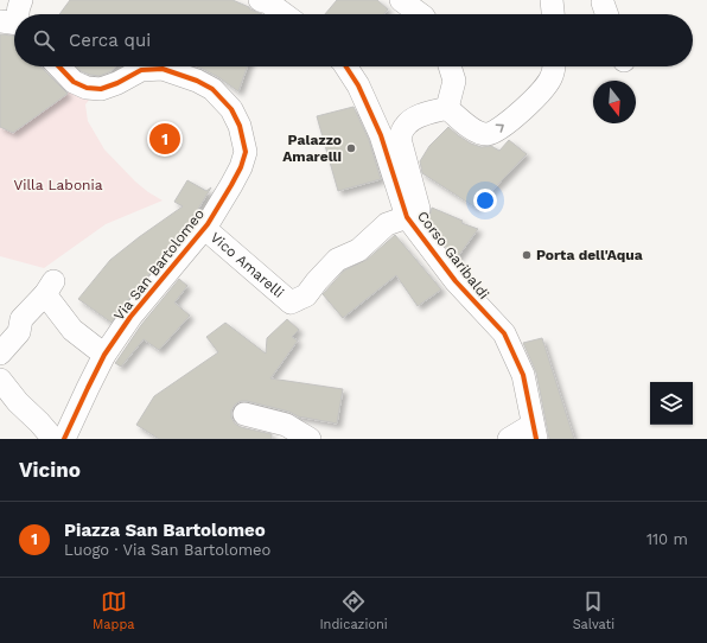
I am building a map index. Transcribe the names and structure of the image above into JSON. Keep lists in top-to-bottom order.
{
  "streets": {
    "street": ["Corso Garibaldi", "Via San Bartolomeo", "Vico Amarelli"]
  },
  "crossings": [
    ["Corso Garibaldi", "Vico Amarelli"],
    ["Via San Bartolomeo", "Vico Amarelli"]
  ],
  "parks": ["Villa Labonia"],
  "places": ["Palazzo Amarelli", "Porta dell'Aqua"],
  "north": "bottom",
  "page": {
    "search": "Cerca qui",
    "pins": "1",
    "heading": "Vicino",
    "list": [
      {
        "mark": "1",
        "name": "Piazza San Bartolomeo",
        "note": "Luogo · Via San Bartolomeo",
        "value": "110 m"
      }
    ],
    "nav": ["Mappa", "Indicazioni", "Salvati"]
  }
}
